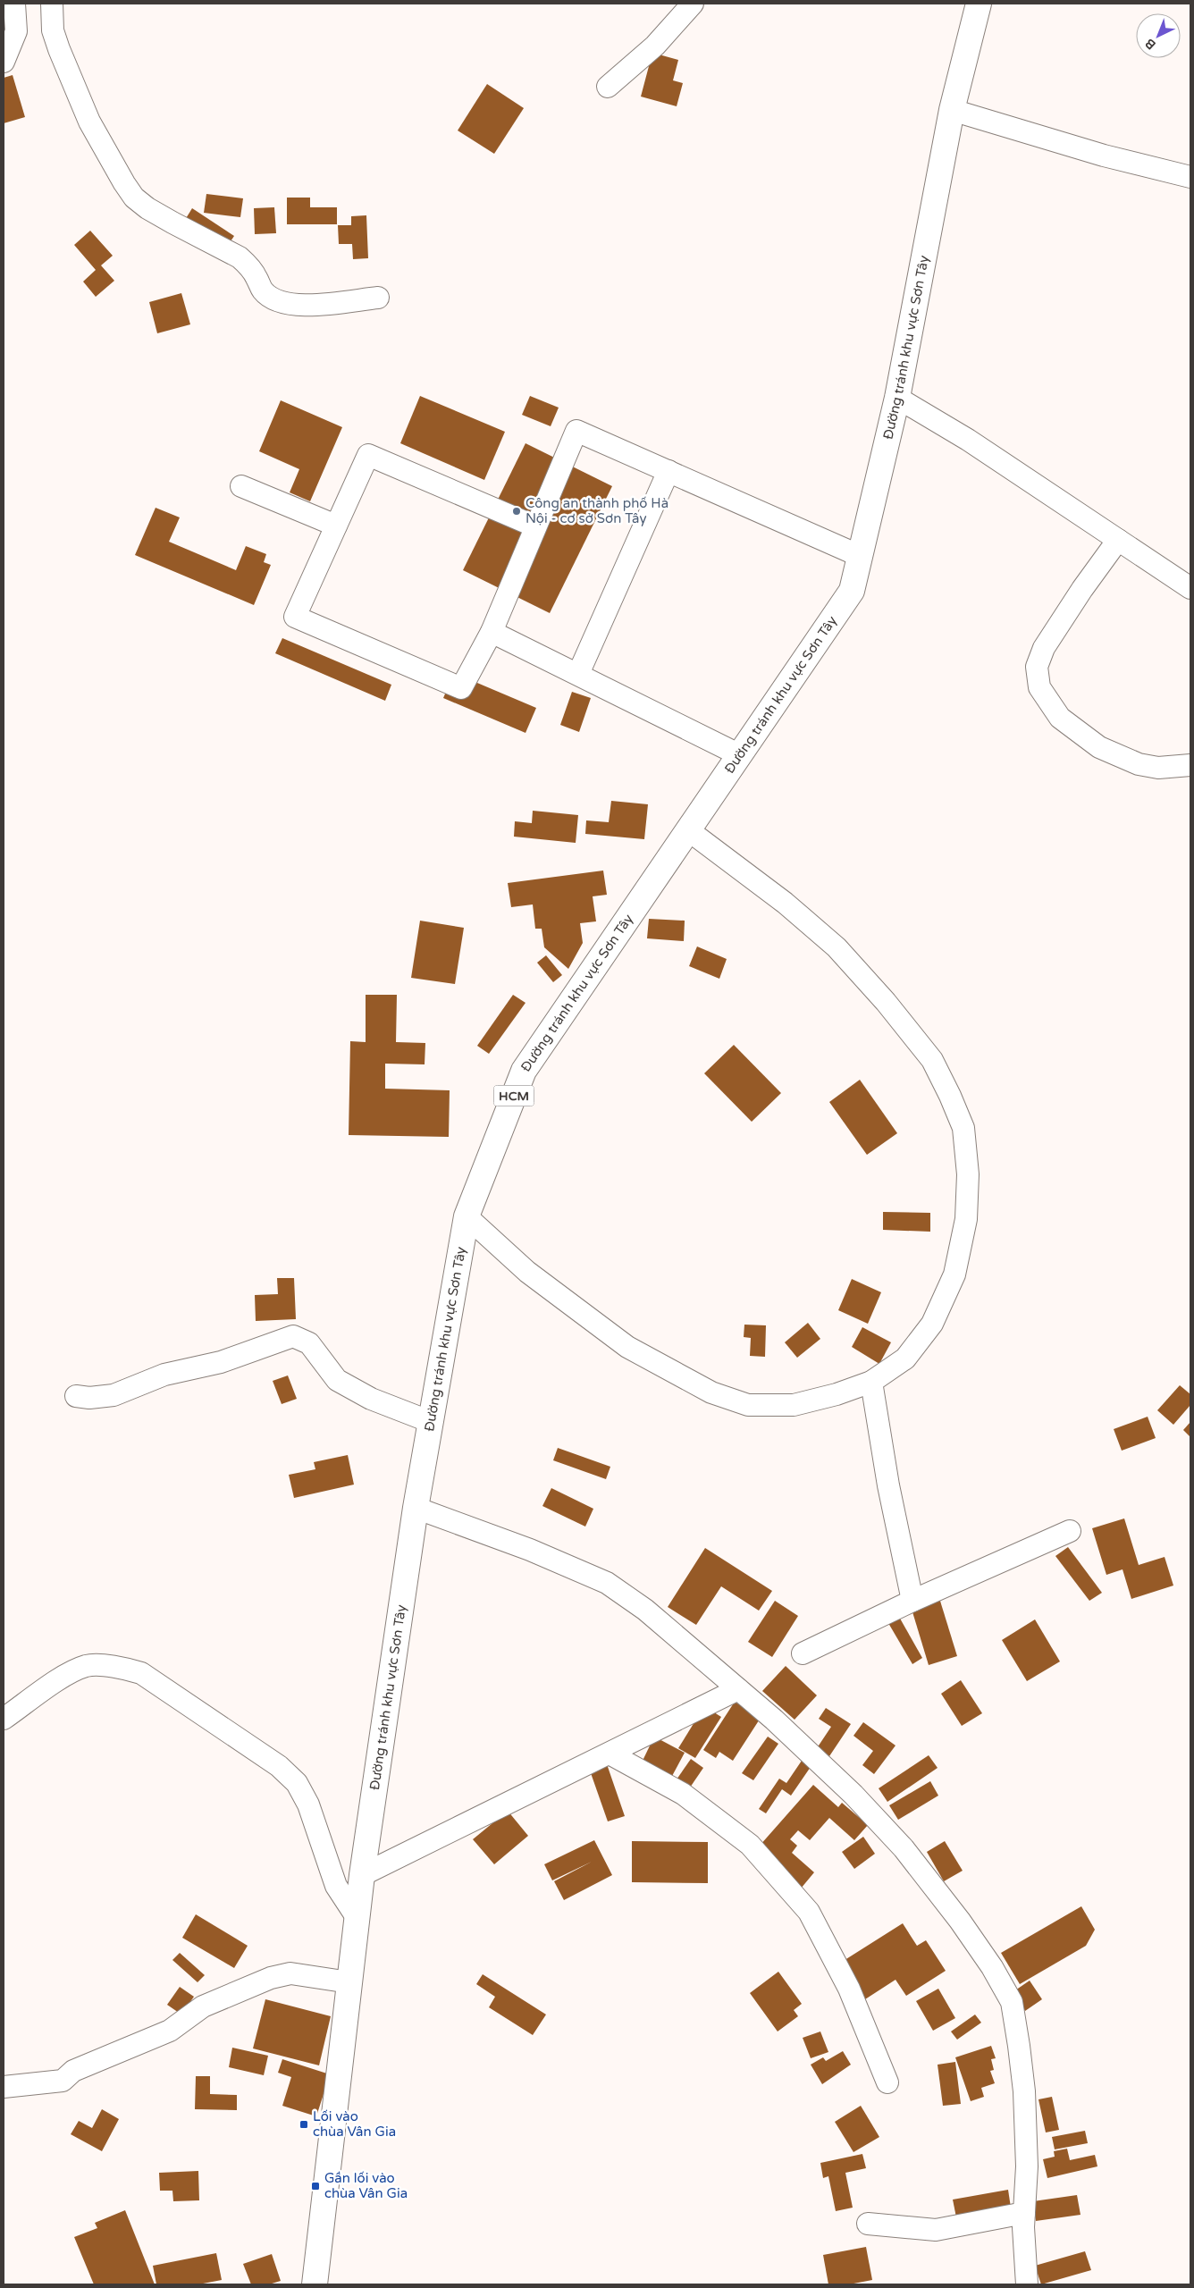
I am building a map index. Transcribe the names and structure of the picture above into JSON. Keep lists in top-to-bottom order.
{
  "streets": {
    "highway": ["Đường tránh khu vực Sơn Tây", "HCM"]
  },
  "places": {
    "other": ["Công an thành phố Hà Nội - cơ sở Sơn Tây"],
    "transit": ["Lối vào chùa Vân Gia", "Gần lối vào chùa Vân Gia"]
  },
  "north": "bottom left"
}
